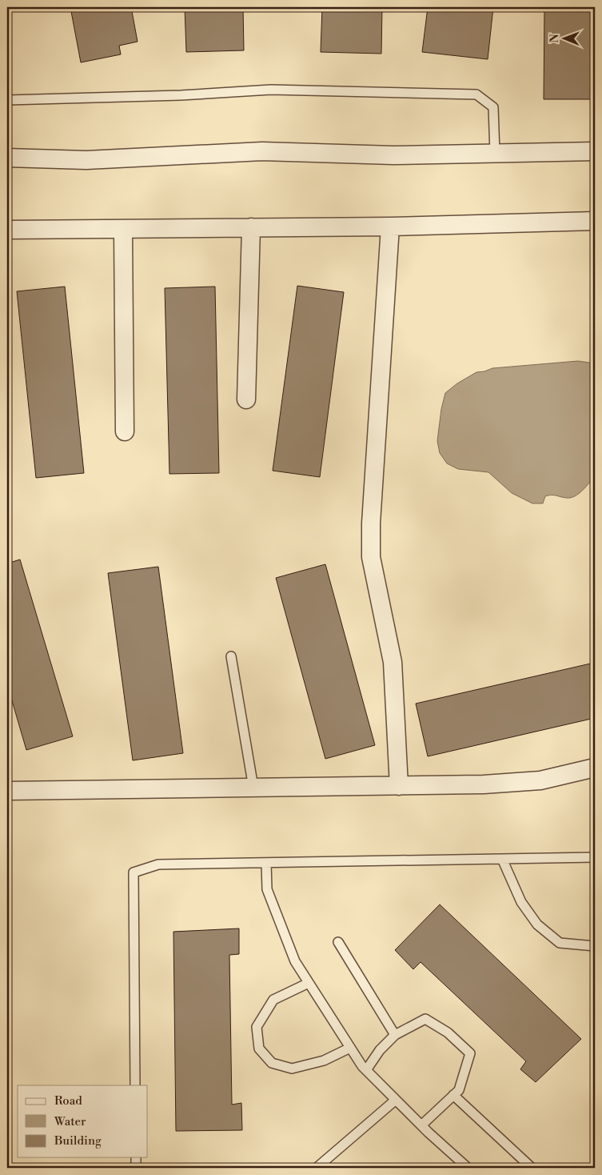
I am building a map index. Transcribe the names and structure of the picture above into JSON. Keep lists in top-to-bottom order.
{
  "legend": ["Road", "Water", "Building"],
  "north": "left"
}
